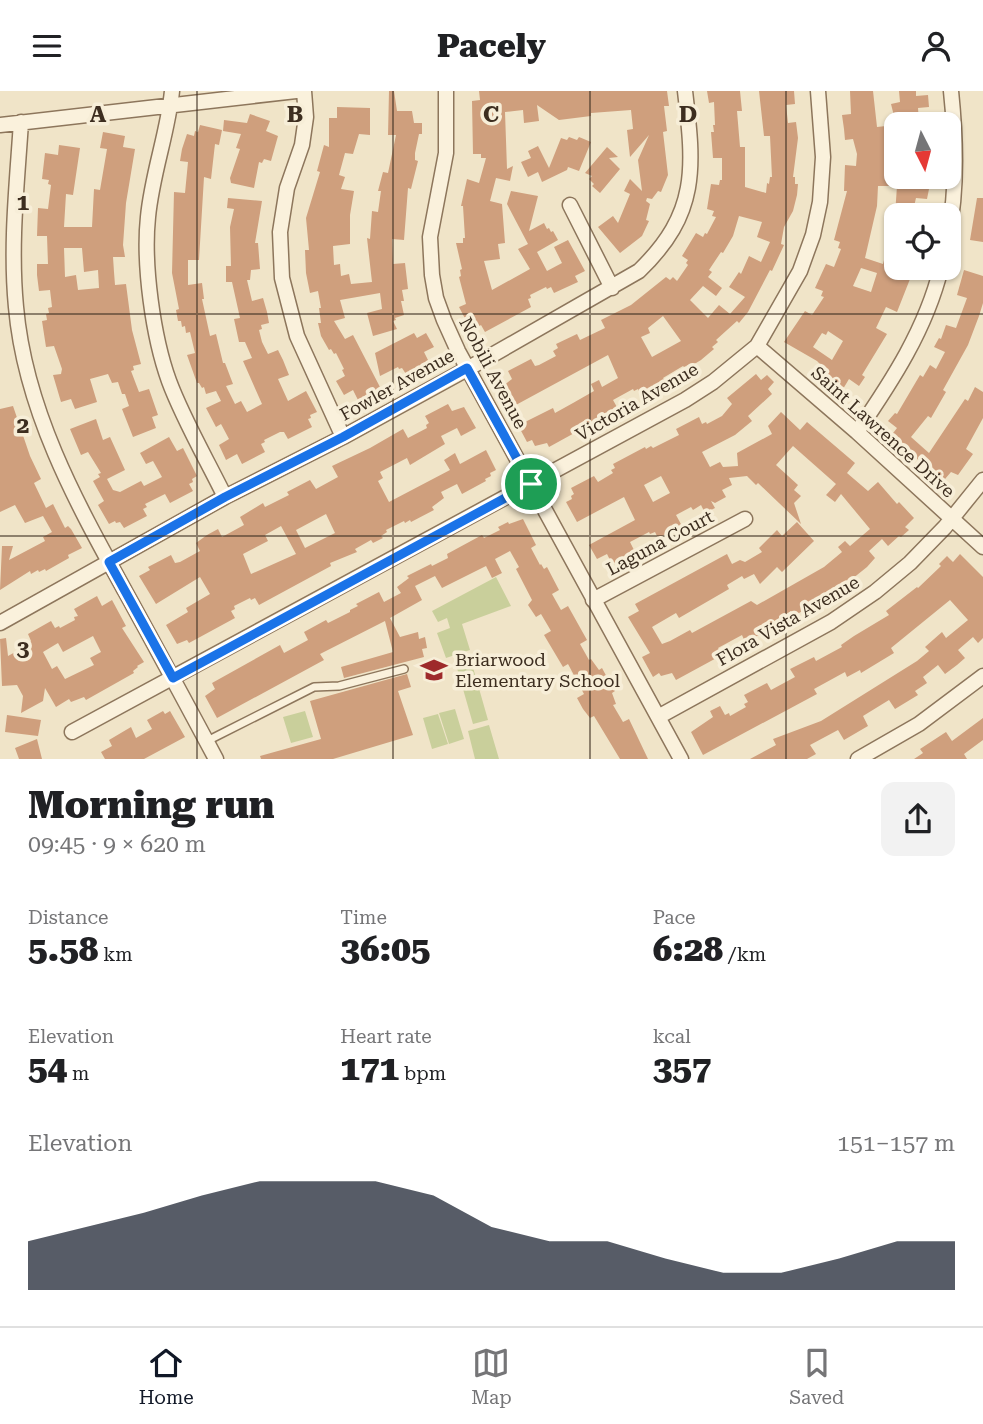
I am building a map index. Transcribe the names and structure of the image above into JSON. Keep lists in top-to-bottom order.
{
  "streets": {
    "street": [
      "Nobili Avenue",
      "Fowler Avenue",
      "Victoria Avenue",
      "Saint Lawrence Drive",
      "Laguna Court",
      "Flora Vista Avenue"
    ]
  },
  "crossings": [
    ["Nobili Avenue", "Fowler Avenue"],
    ["Nobili Avenue", "Victoria Avenue"],
    ["Nobili Avenue", "Laguna Court"],
    ["Nobili Avenue", "Flora Vista Avenue"],
    ["Victoria Avenue", "Saint Lawrence Drive"],
    ["Saint Lawrence Drive", "Flora Vista Avenue"]
  ],
  "places": {
    "school or university": ["Briarwood Elementary School"]
  },
  "north": "bottom",
  "page": {
    "header": "Pacely",
    "heading": ["Morning run", "09:45 · 9 × 620 m"],
    "stats": [
      ["Distance", "5.58 km"],
      ["Time", "36:05"],
      ["Pace", "6:28 /km"],
      ["Elevation", "54 m"],
      ["Heart rate", "171 bpm"],
      ["kcal", "357"]
    ],
    "chart": ["Elevation", "151–157 m"],
    "tabs": ["Home", "Map", "Saved"]
  },
  "grid": {
    "columns": [
      "A",
      "B",
      "C",
      "D"
    ],
    "rows": ["1", "2", "3"]
  }
}
